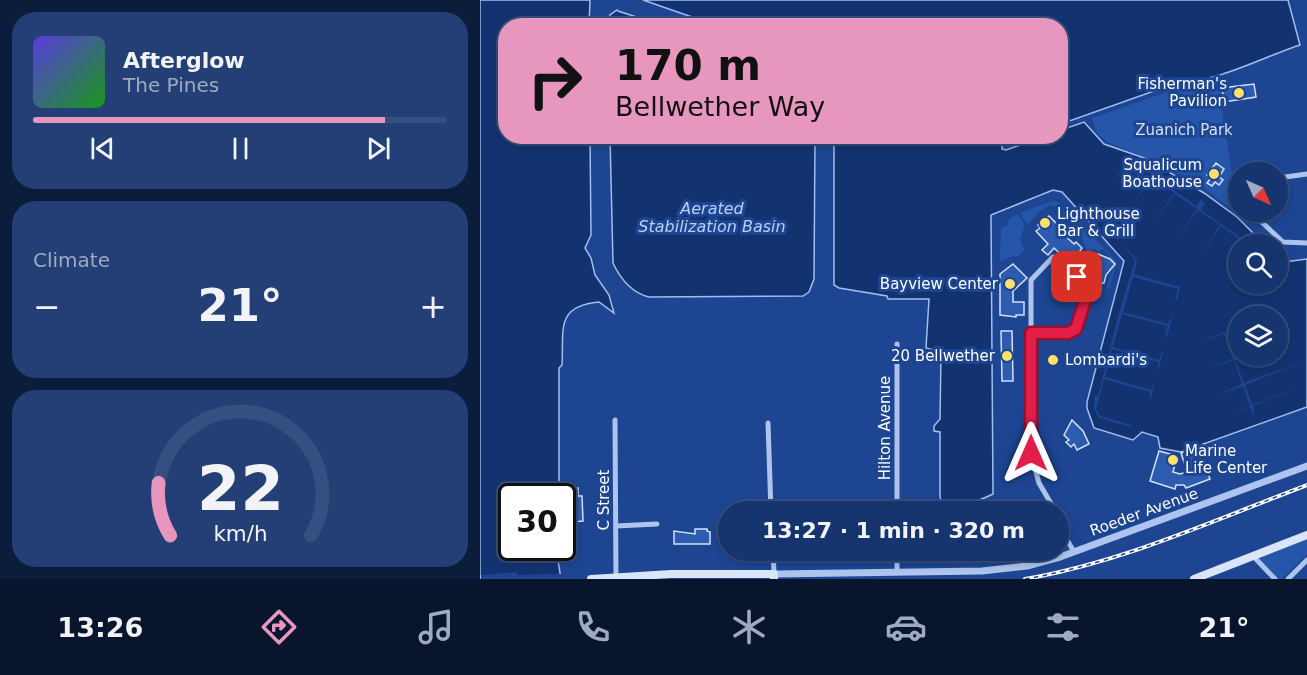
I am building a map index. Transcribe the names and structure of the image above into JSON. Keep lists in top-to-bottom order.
{
  "streets": {
    "main road": ["Roeder Avenue"],
    "street": ["Hilton Avenue", "C Street"]
  },
  "crossings": [
    ["C Street", "Roeder Avenue"]
  ],
  "water": ["Aerated Stabilization Basin"],
  "parks": ["Zuanich Park"],
  "places": [
    "Fisherman's Pavilion",
    "Squalicum Boathouse",
    "Lighthouse Bar & Grill",
    "Bayview Center",
    "20 Bellwether",
    "Lombardi's",
    "Marine Life Center"
  ],
  "north": "bottom right",
  "page": {
    "turn": ["170 m", "Bellwether Way"],
    "song": ["Afterglow", "The Pines"],
    "tile": "Climate",
    "heat": ["−", "21°", "+"],
    "limit": "30",
    "trip": "13:27 · 1 min · 320 m",
    "tabs": ["13:26", "21°"],
    "gauge": ["22", "km/h"]
  }
}
